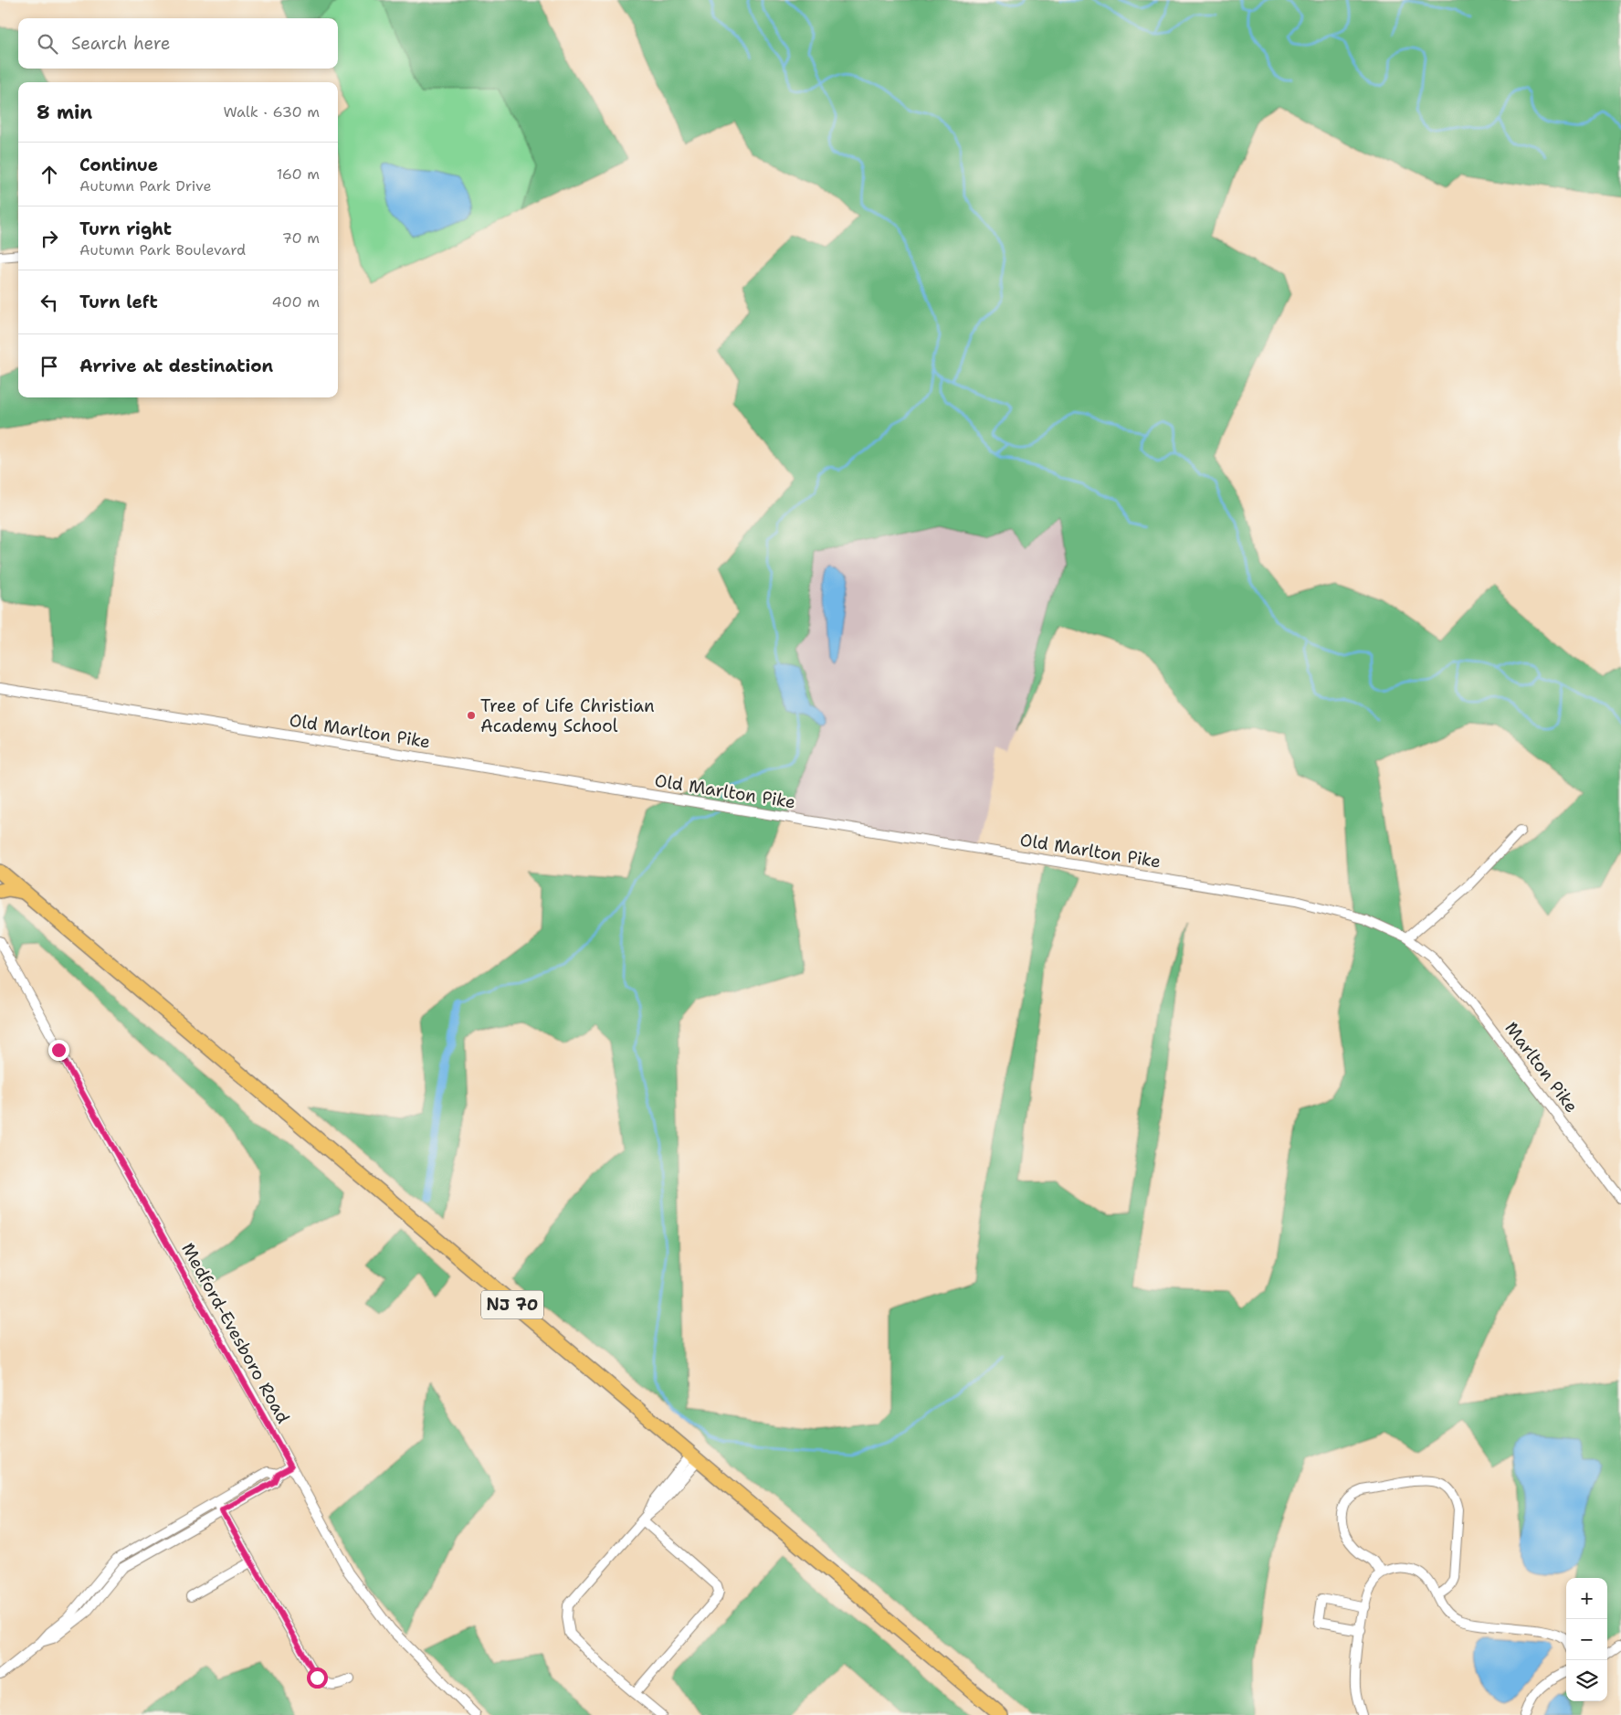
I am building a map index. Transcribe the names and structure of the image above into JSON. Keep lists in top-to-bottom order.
{
  "streets": {
    "highway": ["NJ 70"],
    "street": ["Old Marlton Pike", "Marlton Pike", "Medford-Evesboro Road"]
  },
  "crossings": [
    ["Old Marlton Pike", "Marlton Pike"]
  ],
  "places": ["Tree of Life Christian Academy School"],
  "page": {
    "search": "Search here",
    "heading": ["8 min", "Walk · 630 m"],
    "list": [
      ["Continue", "Autumn Park Drive", "160 m"],
      ["Turn right", "Autumn Park Boulevard", "70 m"],
      ["Turn left", "400 m"],
      "Arrive at destination"
    ],
    "map_buttons": ["+", "−"]
  }
}
